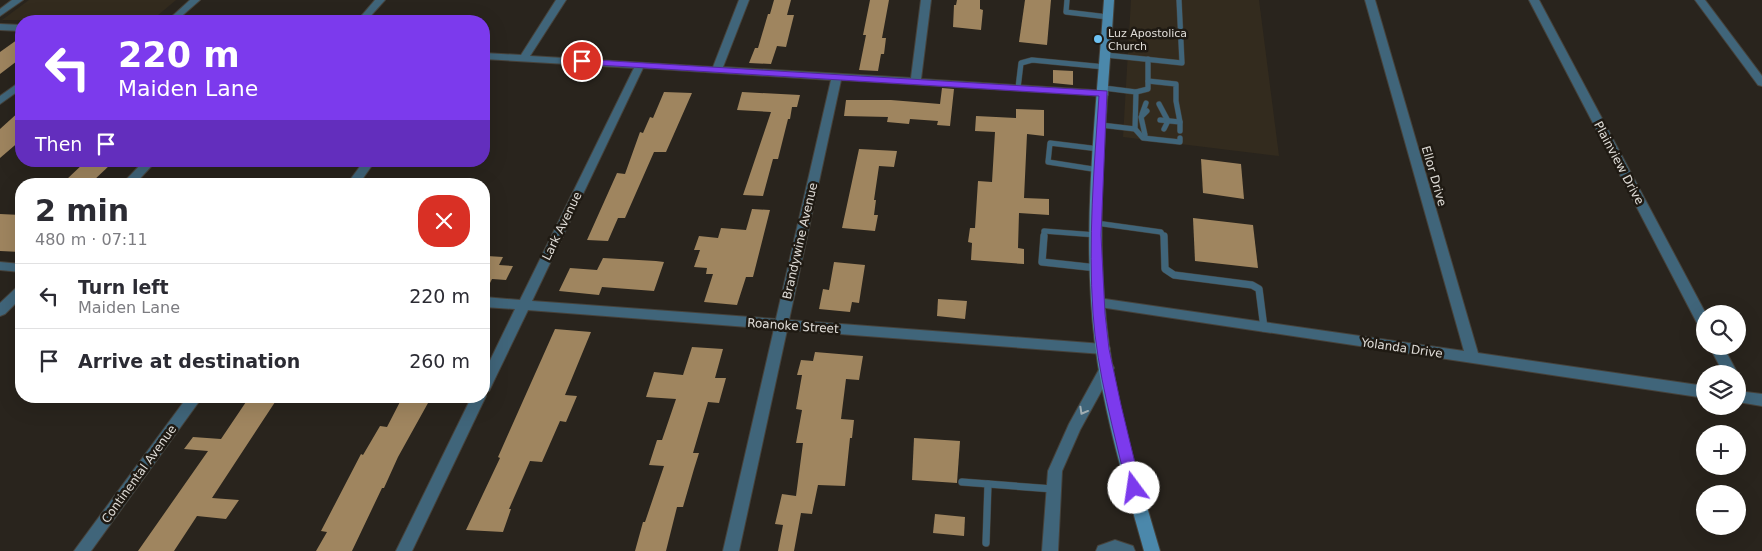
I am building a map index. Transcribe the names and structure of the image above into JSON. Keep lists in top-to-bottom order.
{
  "streets": {
    "street": [
      "Plainview Drive",
      "Ellor Drive",
      "Lark Avenue",
      "Brandywine Avenue",
      "Roanoke Street",
      "Yolanda Drive",
      "Continental Avenue"
    ]
  },
  "crossings": [
    ["Ellor Drive", "Yolanda Drive"],
    ["Lark Avenue", "Roanoke Street"],
    ["Brandywine Avenue", "Roanoke Street"]
  ],
  "places": ["Luz Apostolica Church"],
  "page": {
    "turn": ["220 m", "Maiden Lane"],
    "then": "Then",
    "heading": ["2 min", "480 m · 07:11"],
    "list": [
      {
        "name": "Turn left",
        "note": "Maiden Lane",
        "value": "220 m"
      },
      {
        "name": "Arrive at destination",
        "value": "260 m"
      }
    ],
    "map_buttons": ["+", "−"]
  }
}
